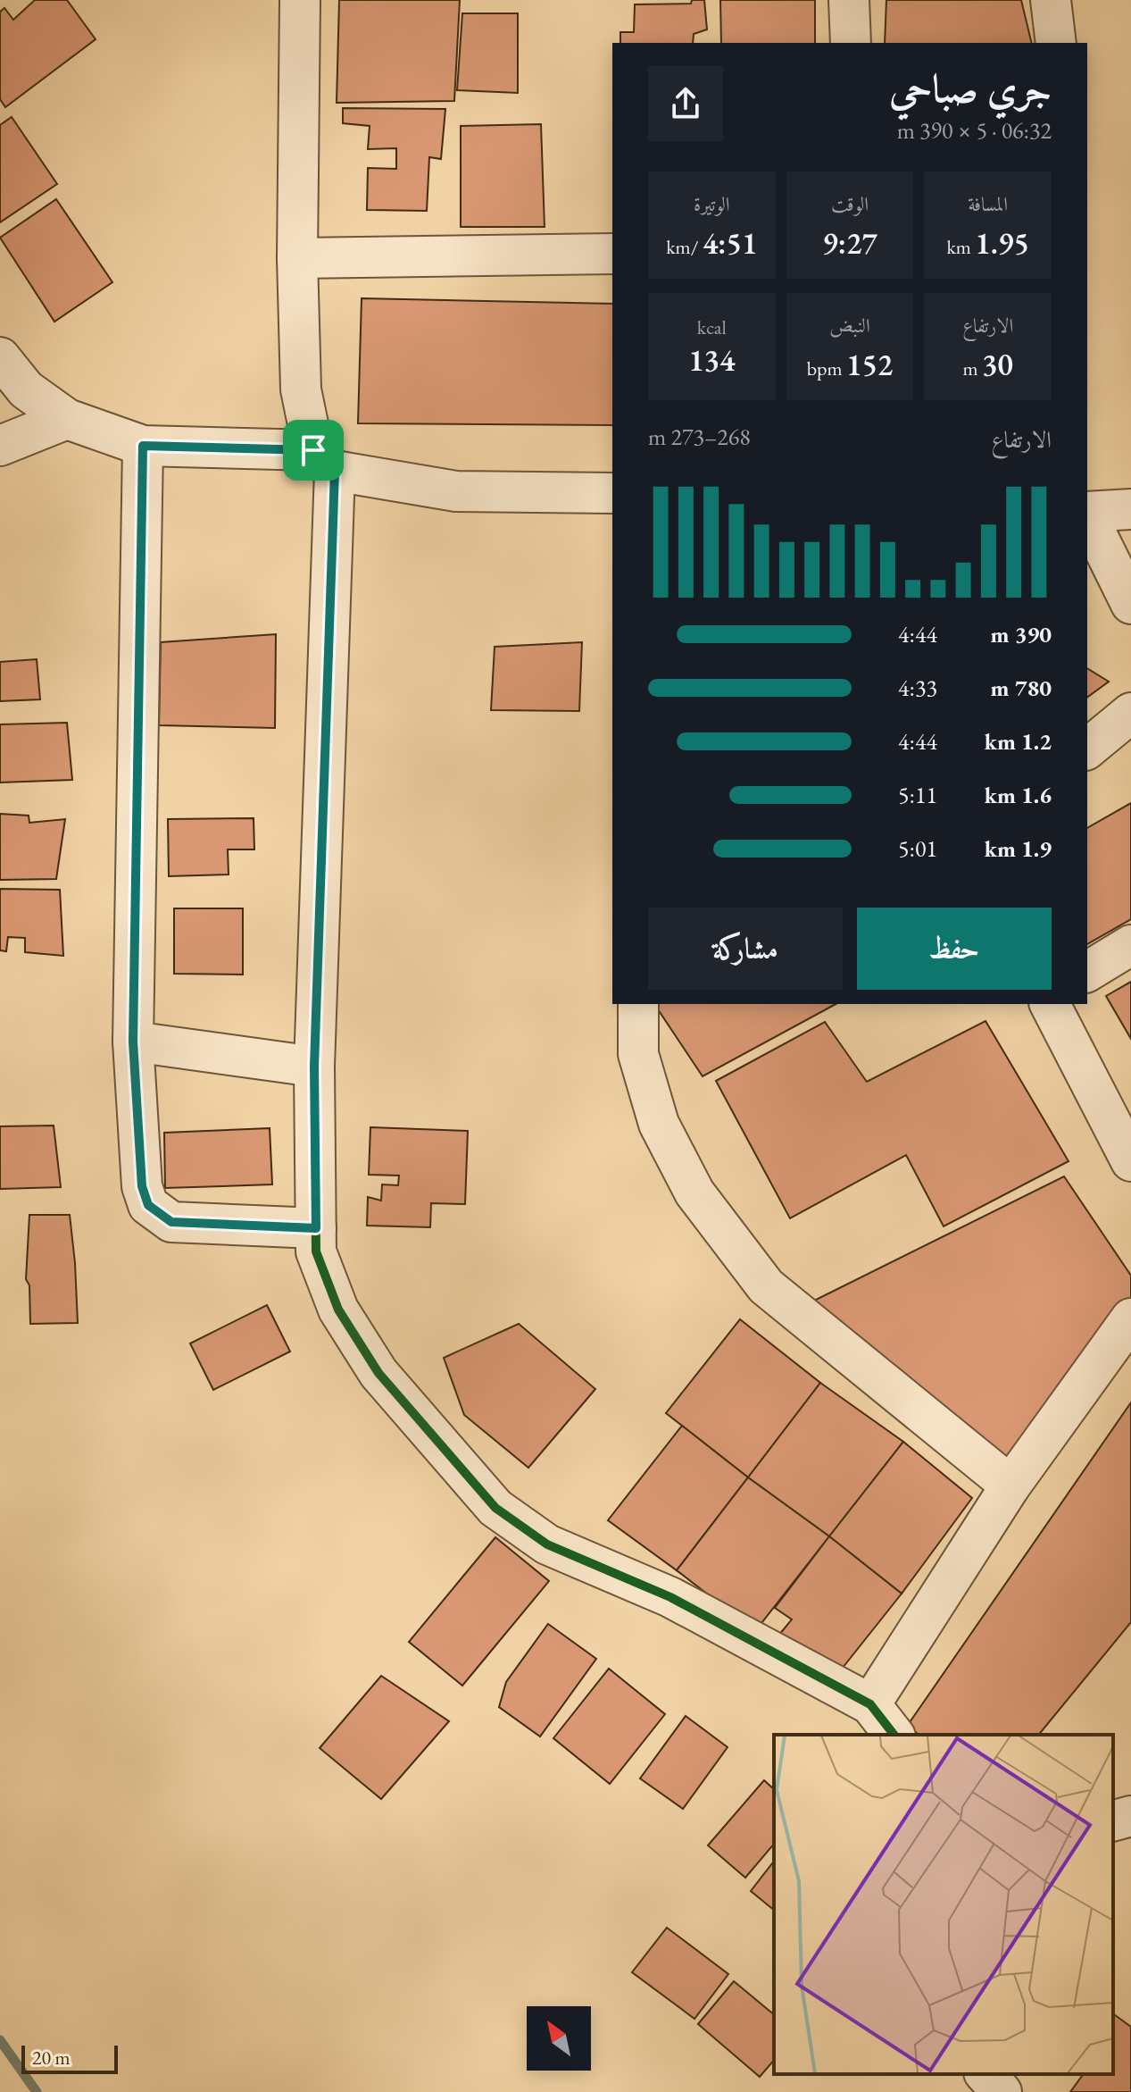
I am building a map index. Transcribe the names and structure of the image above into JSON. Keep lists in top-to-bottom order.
{
  "scale_bar": "20 m",
  "north": "top left",
  "page": {
    "heading": ["جري صباحي", "06:32 · 5 × 390 m"],
    "stats": [
      ["المسافة", "1.95 km"],
      ["الوقت", "9:27"],
      ["الوتيرة", "4:51 /km"],
      ["الارتفاع", "30 m"],
      ["النبض", "152 bpm"],
      ["kcal", "134"]
    ],
    "chart": ["الارتفاع", "268–273 m"],
    "list": [
      {
        "name": "390 m",
        "note": "4:44"
      },
      {
        "name": "780 m",
        "note": "4:33"
      },
      {
        "name": "1.2 km",
        "note": "4:44"
      },
      {
        "name": "1.6 km",
        "note": "5:11"
      },
      {
        "name": "1.9 km",
        "note": "5:01"
      }
    ],
    "buttons": ["حفظ", "مشاركة"],
    "scale": "20 m"
  }
}
